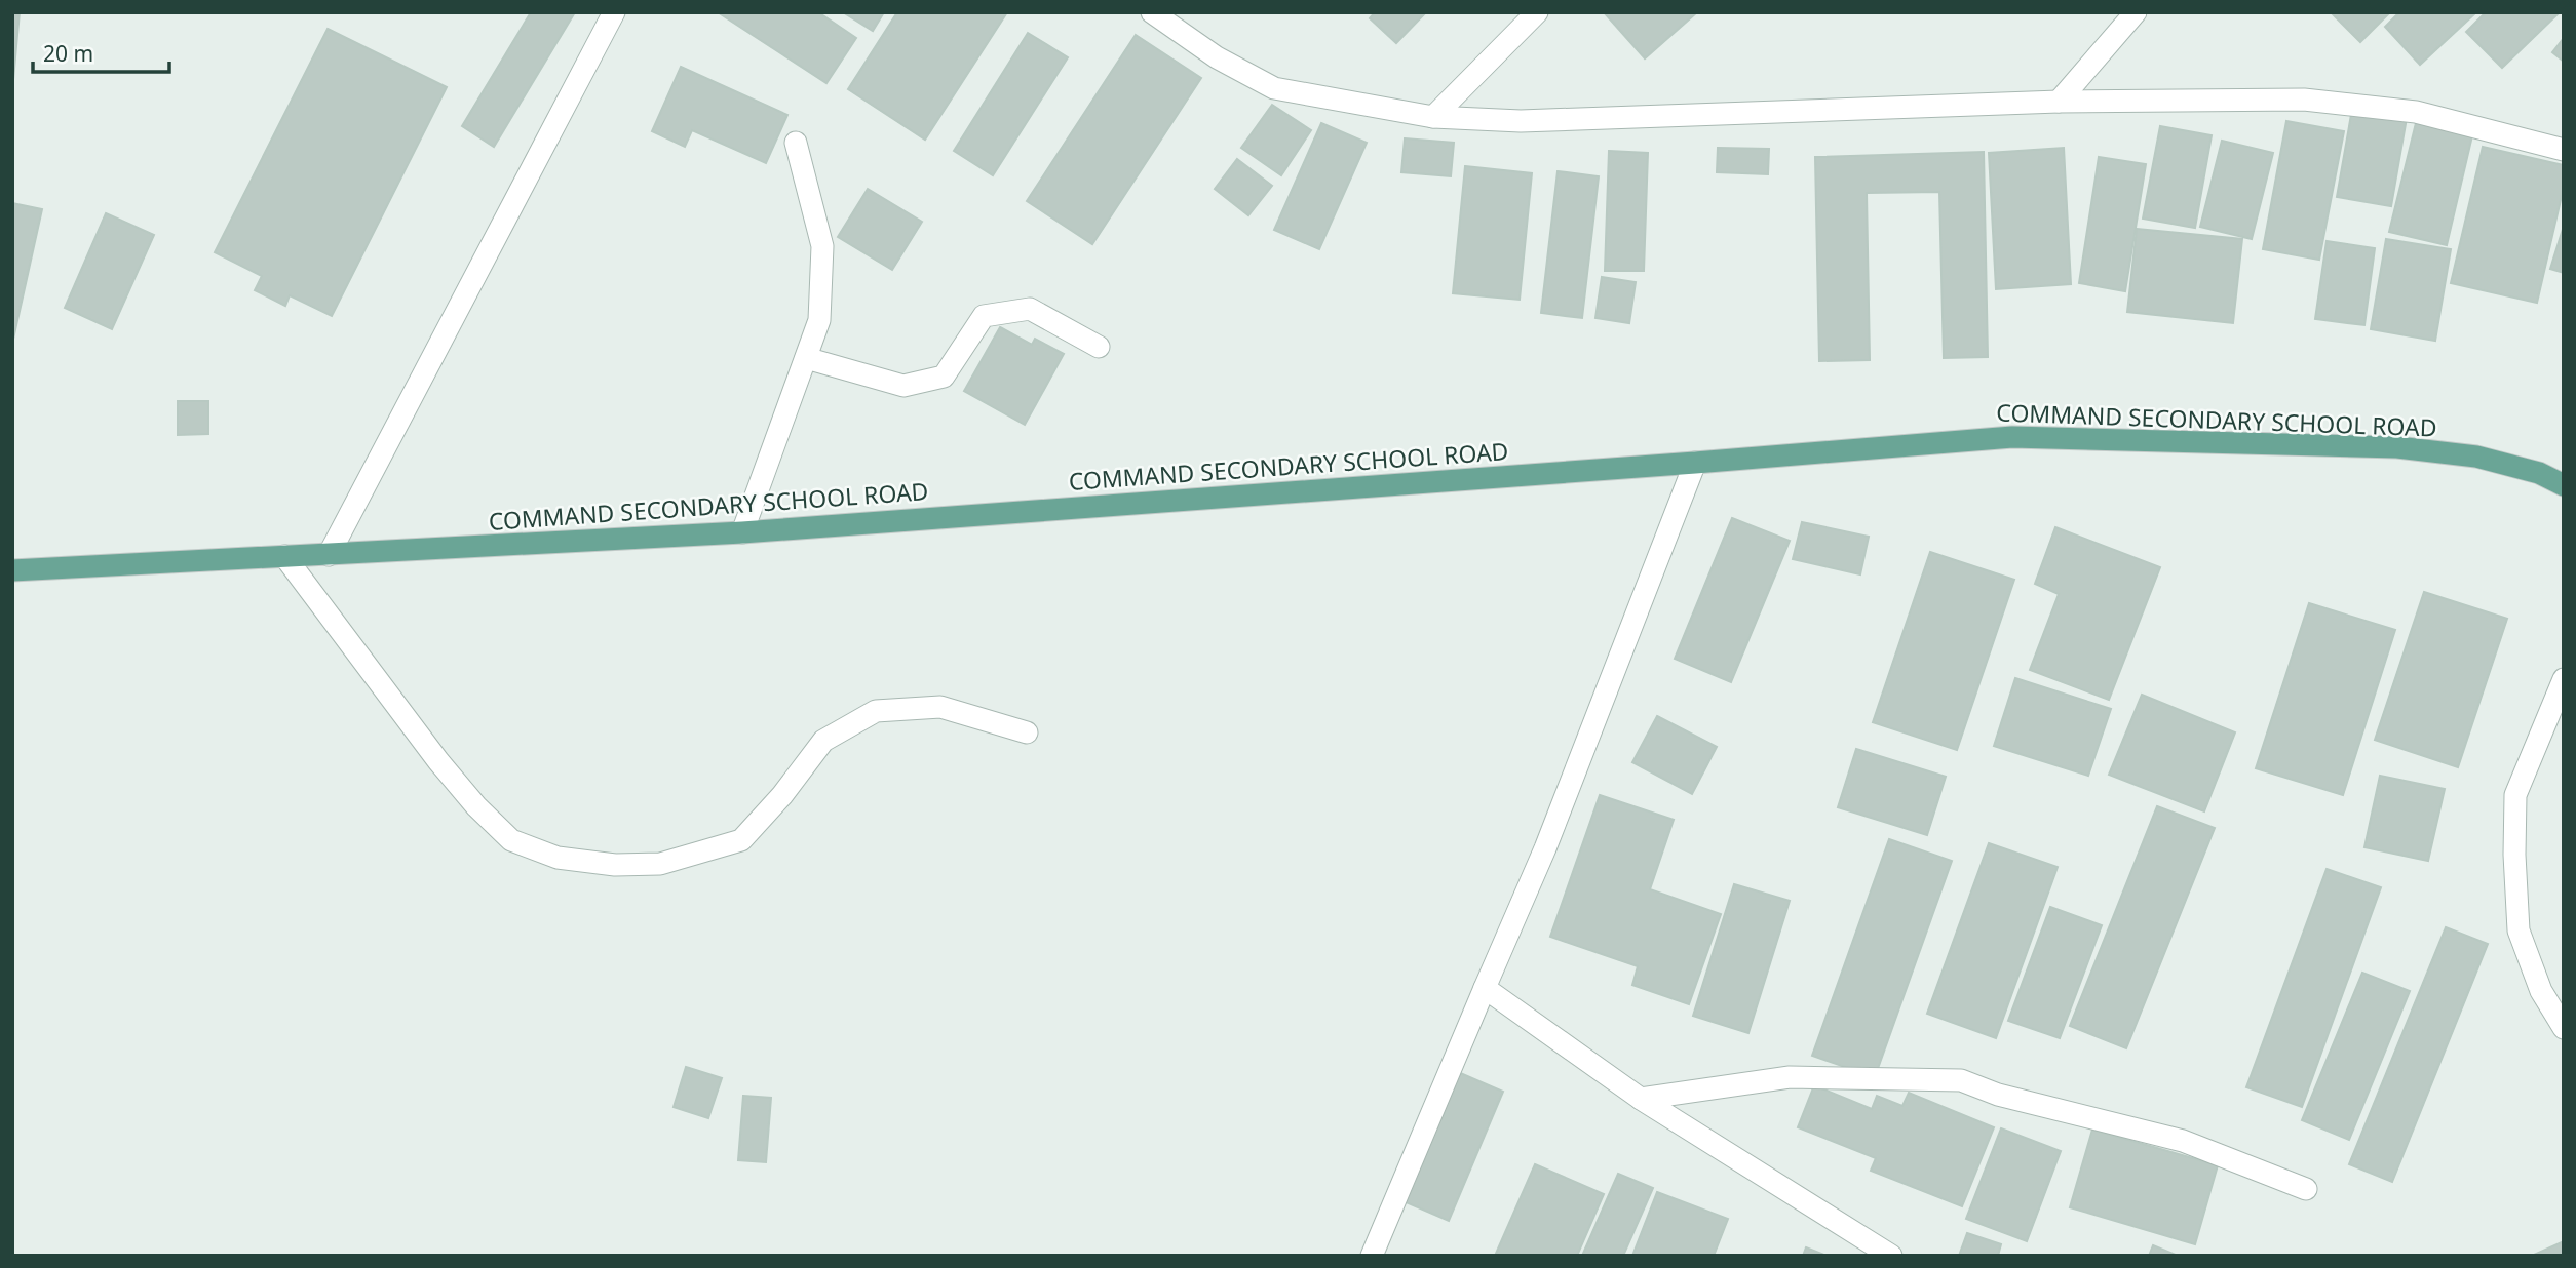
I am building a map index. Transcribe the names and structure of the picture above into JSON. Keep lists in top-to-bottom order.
{
  "streets": {
    "main road": ["COMMAND SECONDARY SCHOOL ROAD"]
  },
  "scale_bar": "20 m"
}
